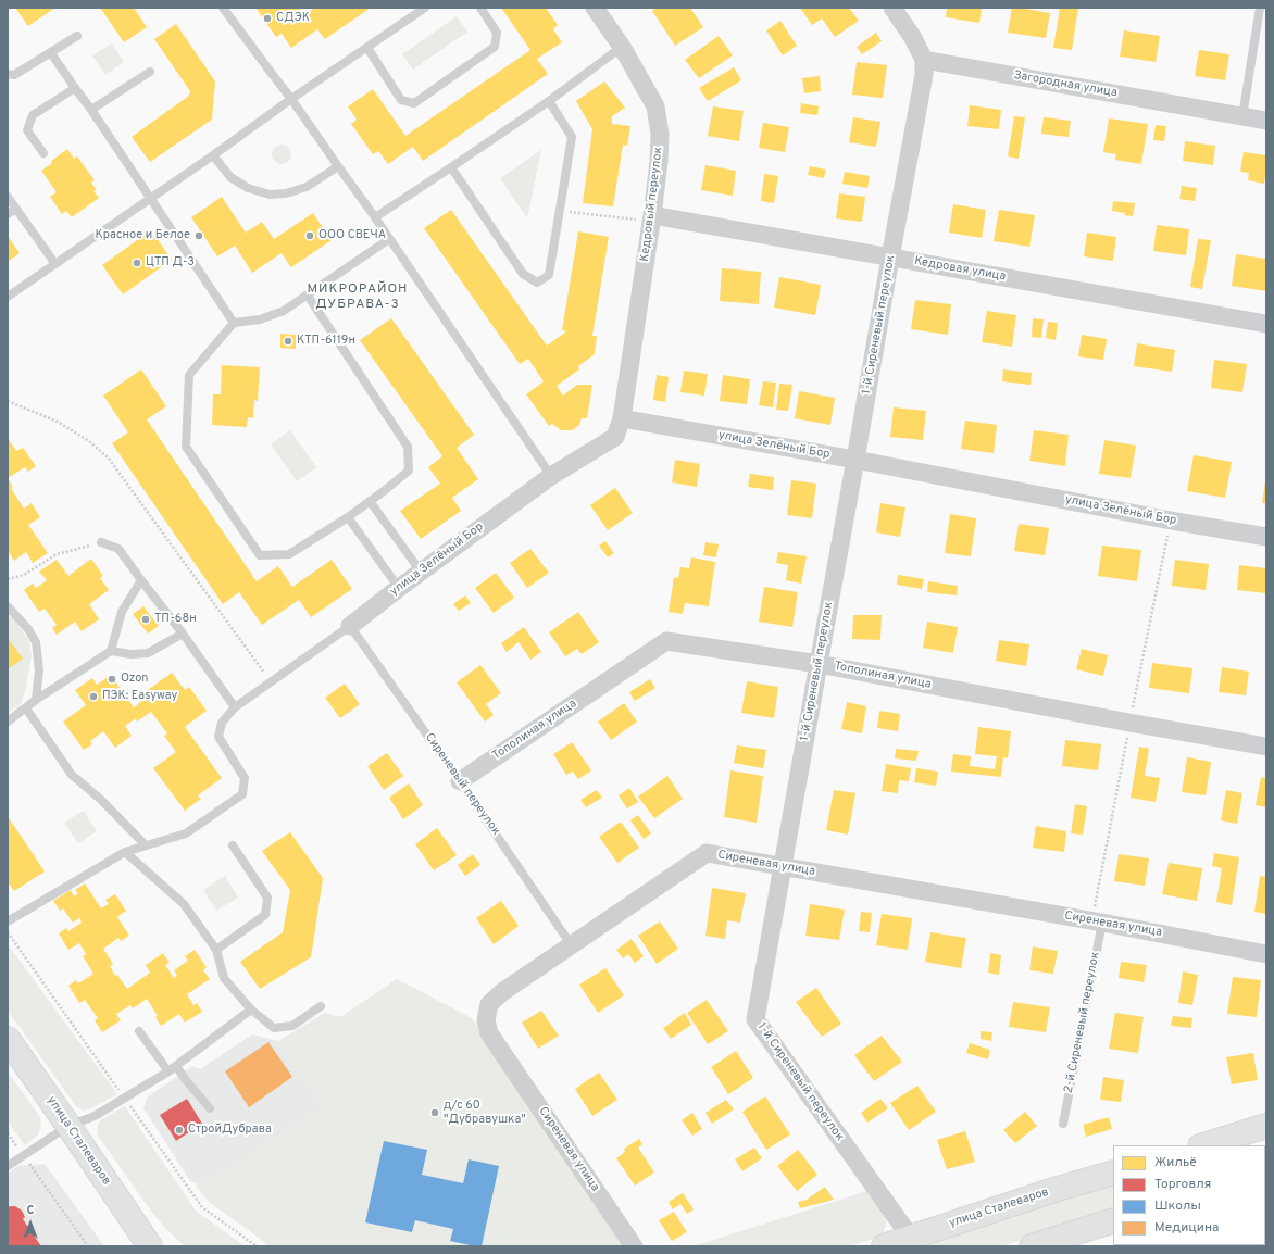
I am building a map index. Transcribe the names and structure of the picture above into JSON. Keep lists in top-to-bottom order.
{
  "streets": {
    "main road": ["улица Сталеваров"],
    "street": [
      "Загородная улица",
      "Кедровый переулок",
      "Кедровая улица",
      "1-й Сиреневый переулок",
      "улица Зелёный Бор",
      "Тополиная улица",
      "Сиреневая улица"
    ],
    "lane": ["Сиреневый переулок", "2-й Сиреневый переулок"]
  },
  "crossings": [
    ["Загородная улица", "1-й Сиреневый переулок"],
    ["Кедровый переулок", "Кедровая улица"],
    ["Кедровый переулок", "улица Зелёный Бор"],
    ["Кедровая улица", "1-й Сиреневый переулок"],
    ["1-й Сиреневый переулок", "улица Зелёный Бор"],
    ["1-й Сиреневый переулок", "Тополиная улица"],
    ["1-й Сиреневый переулок", "Сиреневая улица"],
    ["1-й Сиреневый переулок", "улица Сталеваров"],
    ["улица Зелёный Бор", "Сиреневый переулок"],
    ["Тополиная улица", "Сиреневый переулок"],
    ["Сиреневый переулок", "Сиреневая улица"],
    ["Сиреневая улица", "2-й Сиреневый переулок"]
  ],
  "districts": ["МИКРОРАЙОН ДУБРАВА-3"],
  "places": [
    "СДЭК",
    "Красное и Белое",
    "ООО СВЕЧА",
    "ЦТП Д-3",
    "КТП-6119н",
    "ТП-68н",
    "Ozon",
    "ПЭК: Easyway",
    "д/с 60 \"Дубравушка\"",
    "СтройДубрава"
  ],
  "legend": [
    "Жильё",
    "Торговля",
    "Школы",
    "Медицина"
  ],
  "north": "top"
}
